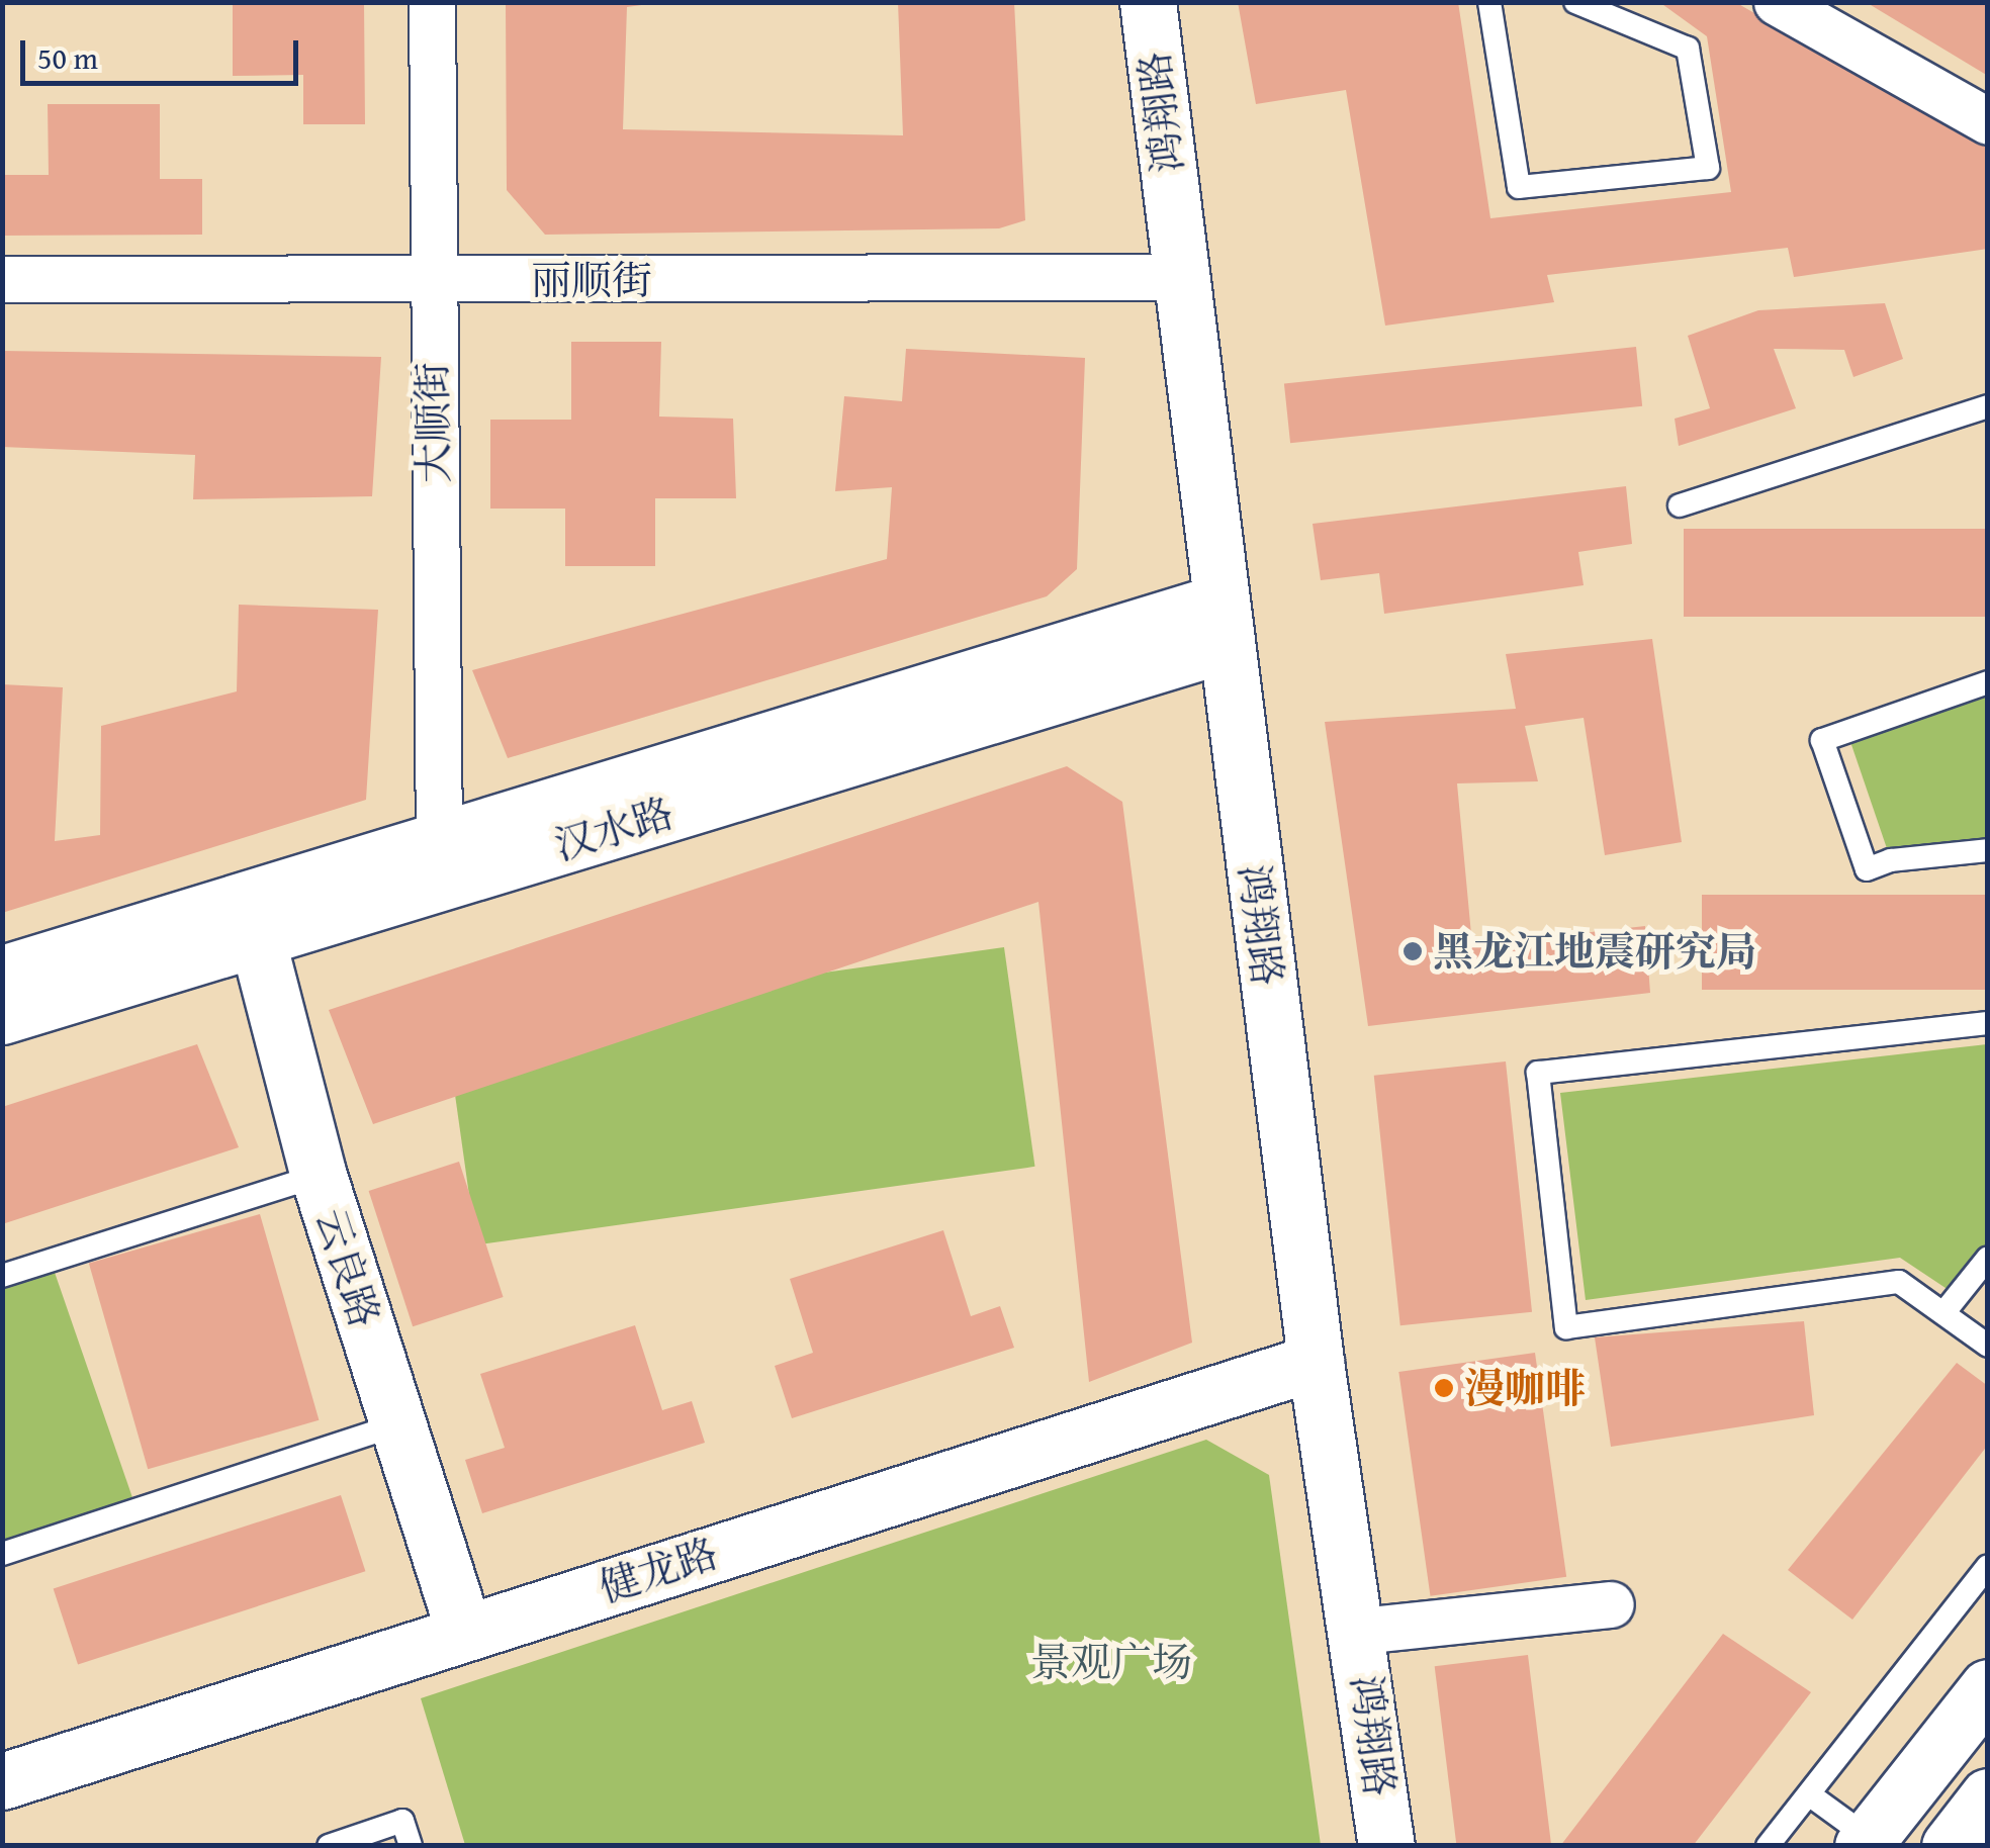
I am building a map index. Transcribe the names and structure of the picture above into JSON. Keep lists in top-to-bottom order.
{
  "streets": {
    "main road": [
      "鸿翔路",
      "汉水路",
      "云良路",
      "健龙路"
    ],
    "street": ["丽顺街", "大顺街"]
  },
  "crossings": [
    ["鸿翔路", "丽顺街"],
    ["鸿翔路", "汉水路"],
    ["鸿翔路", "健龙路"],
    ["丽顺街", "大顺街"],
    ["大顺街", "汉水路"],
    ["汉水路", "云良路"],
    ["云良路", "健龙路"]
  ],
  "parks": ["景观广场"],
  "places": ["黑龙江地震研究局", "漫咖啡"],
  "scale_bar": "50 m"
}
